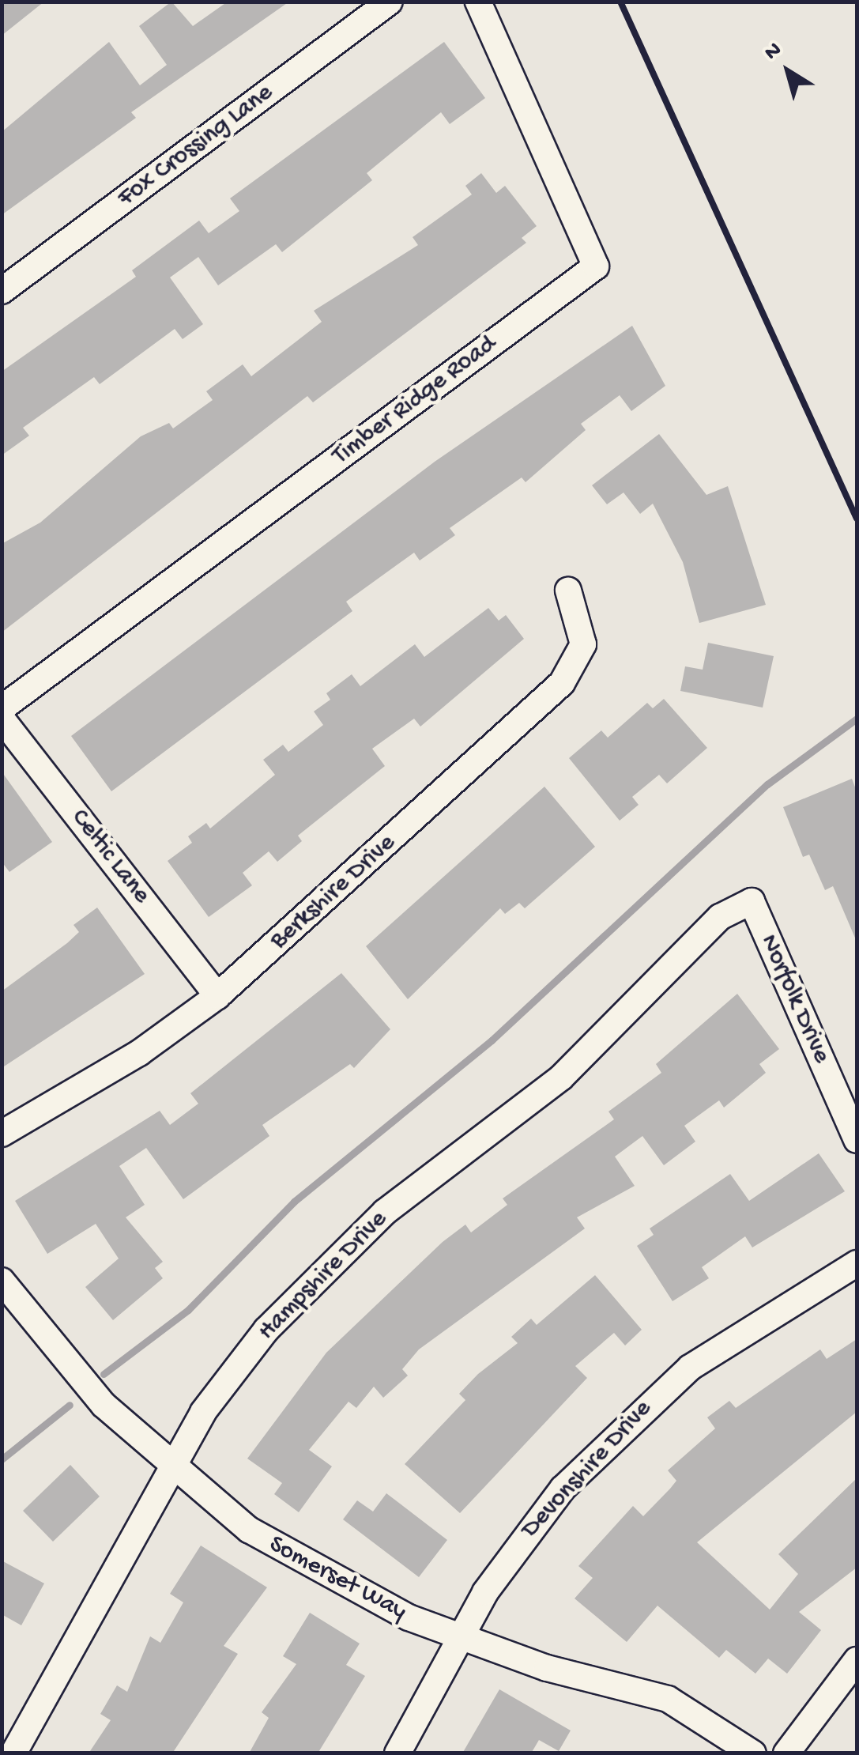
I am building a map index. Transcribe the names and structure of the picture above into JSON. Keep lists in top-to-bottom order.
{
  "streets": {
    "street": [
      "Fox Crossing Lane",
      "Timber Ridge Road",
      "Celtic Lane",
      "Berkshire Drive",
      "Norfolk Drive",
      "Hampshire Drive",
      "Devonshire Drive",
      "Somerset Way"
    ]
  },
  "crossings": [
    ["Celtic Lane", "Berkshire Drive"],
    ["Norfolk Drive", "Hampshire Drive"],
    ["Hampshire Drive", "Somerset Way"],
    ["Devonshire Drive", "Somerset Way"]
  ],
  "north": "top left"
}
